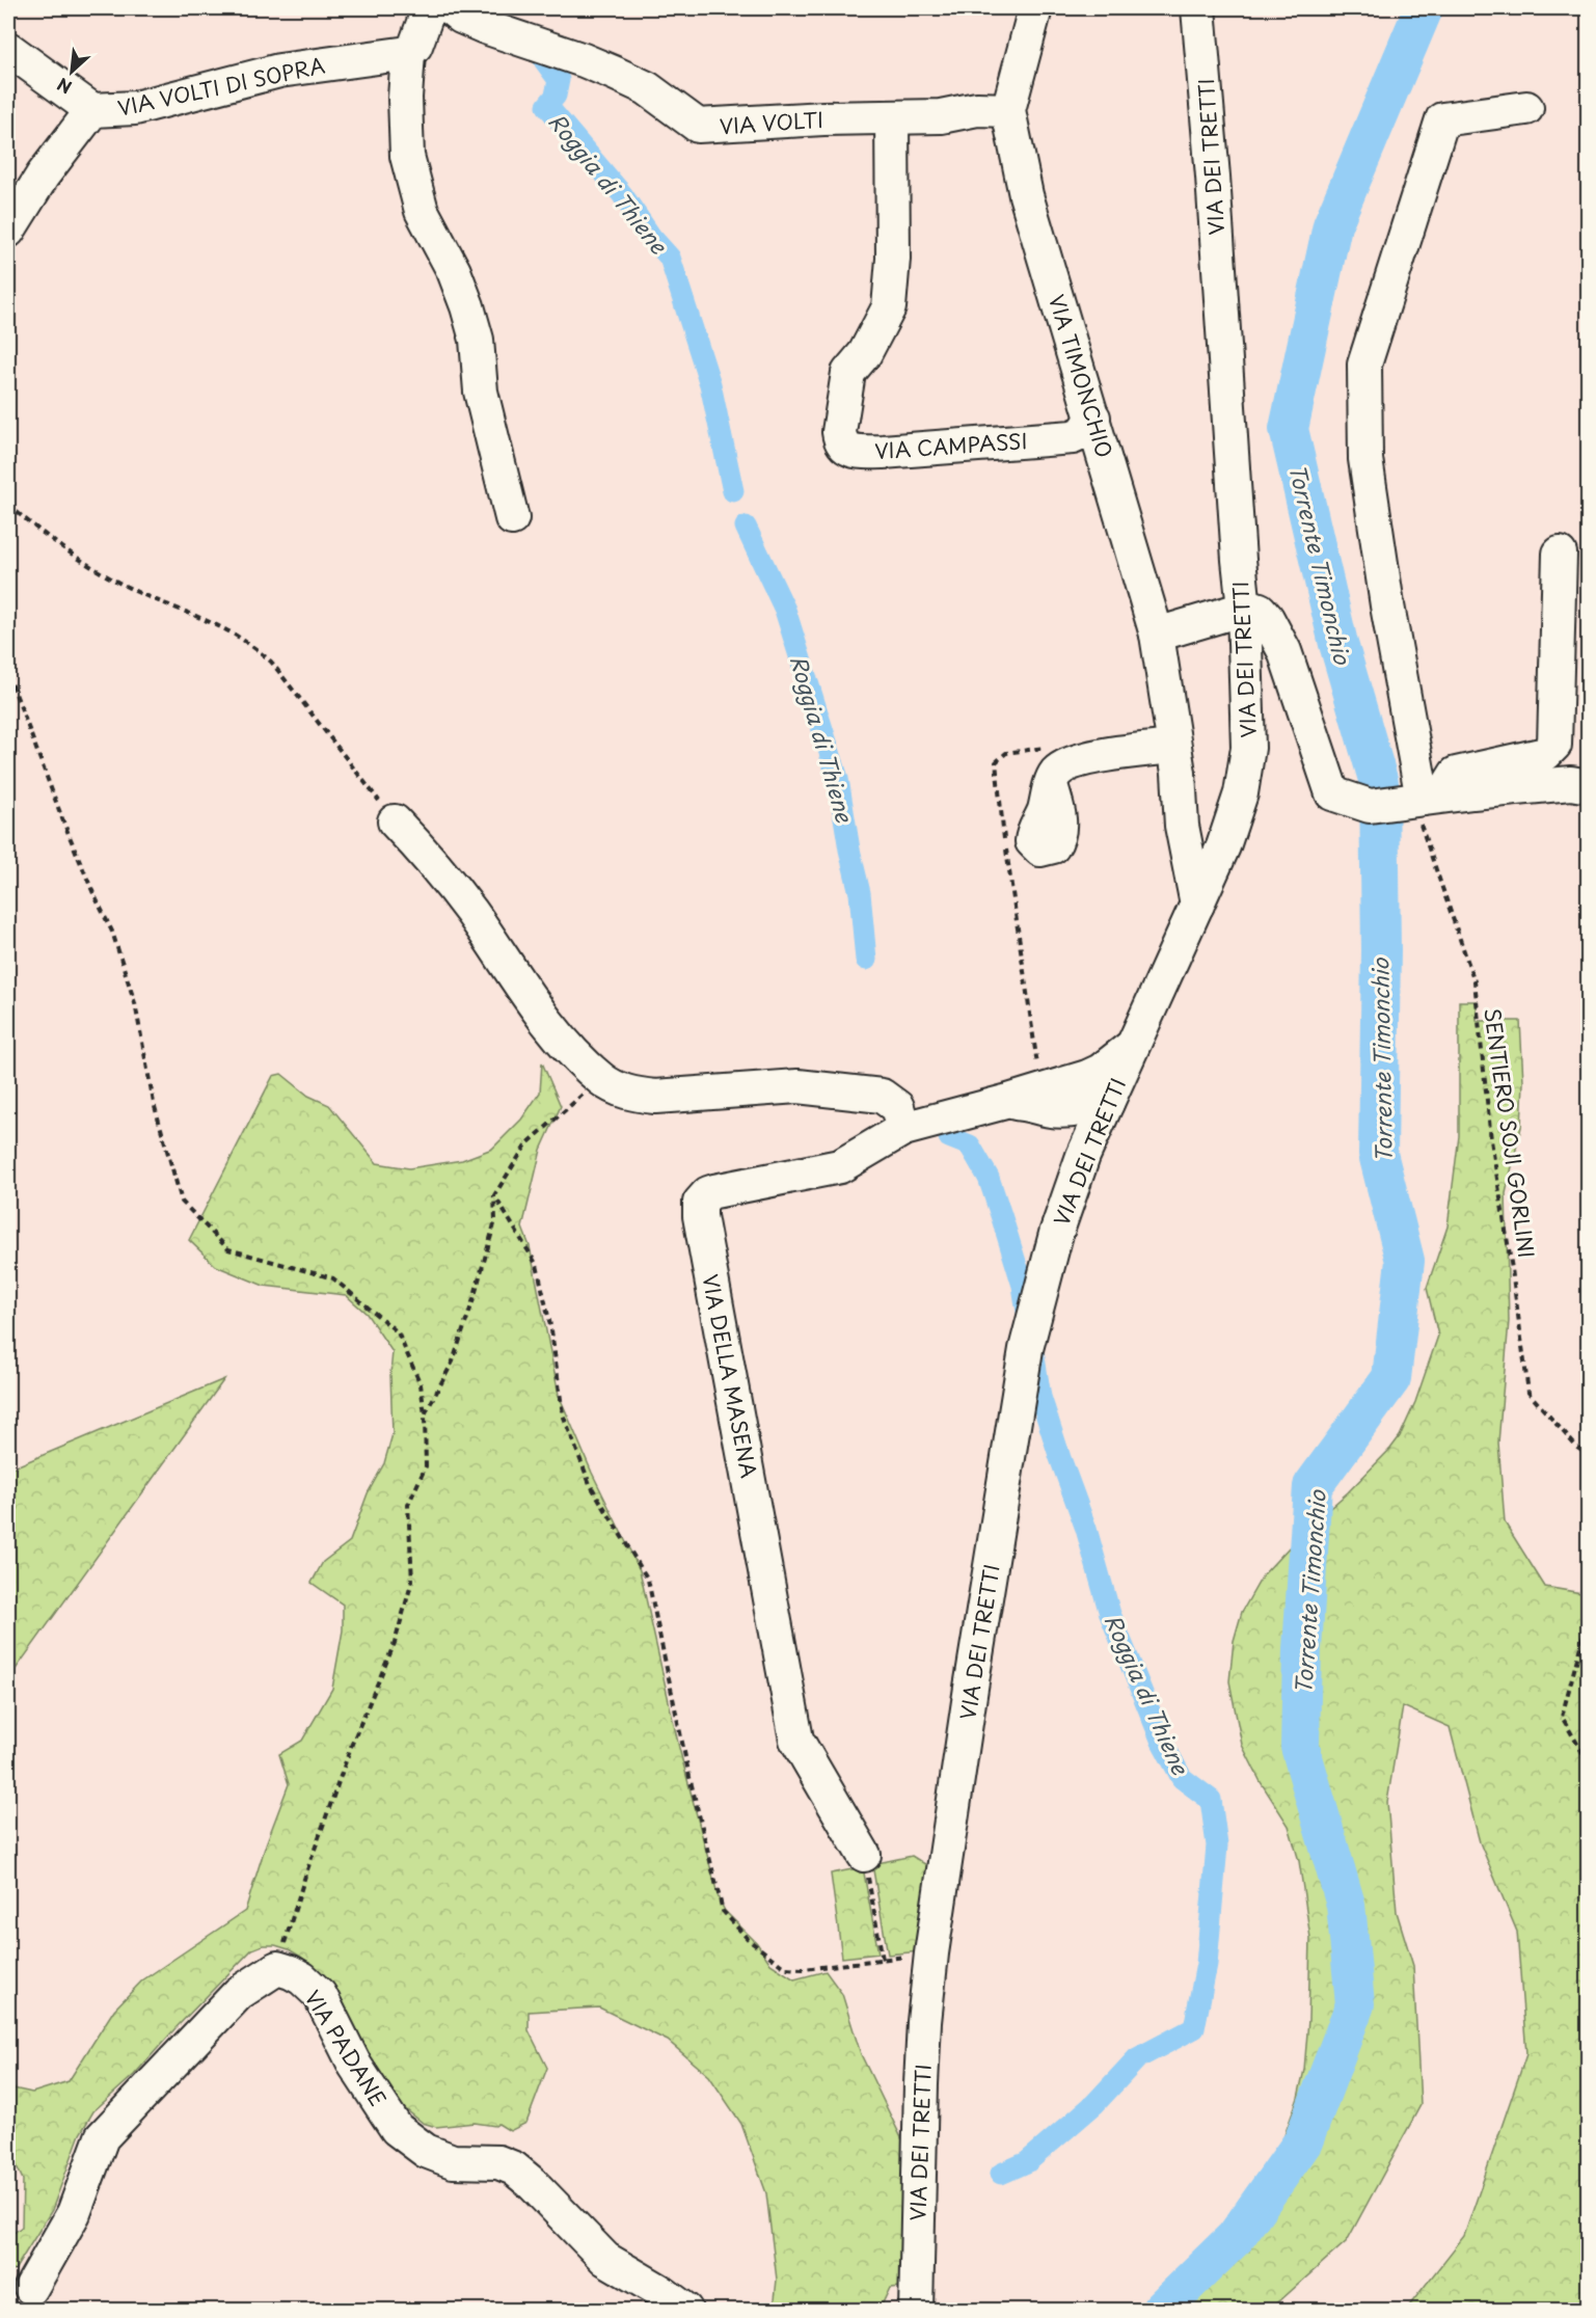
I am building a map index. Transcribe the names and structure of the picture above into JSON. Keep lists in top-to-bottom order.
{
  "streets": {
    "street": [
      "VIA VOLTI DI SOPRA",
      "VIA VOLTI",
      "VIA DEI TRETTI",
      "VIA TIMONCHIO",
      "VIA CAMPASSI",
      "VIA DELLA MASENA",
      "VIA PADANE"
    ],
    "path": ["SENTIERO SOJI GORLINI"]
  },
  "crossings": [
    ["VIA VOLTI", "VIA TIMONCHIO"],
    ["VIA VOLTI", "VIA CAMPASSI"],
    ["VIA DEI TRETTI", "VIA TIMONCHIO"],
    ["VIA DEI TRETTI", "VIA DELLA MASENA"],
    ["VIA TIMONCHIO", "VIA CAMPASSI"]
  ],
  "water": ["Roggia di Thiene", "Torrente Timonchio"],
  "north": "bottom left"
}
